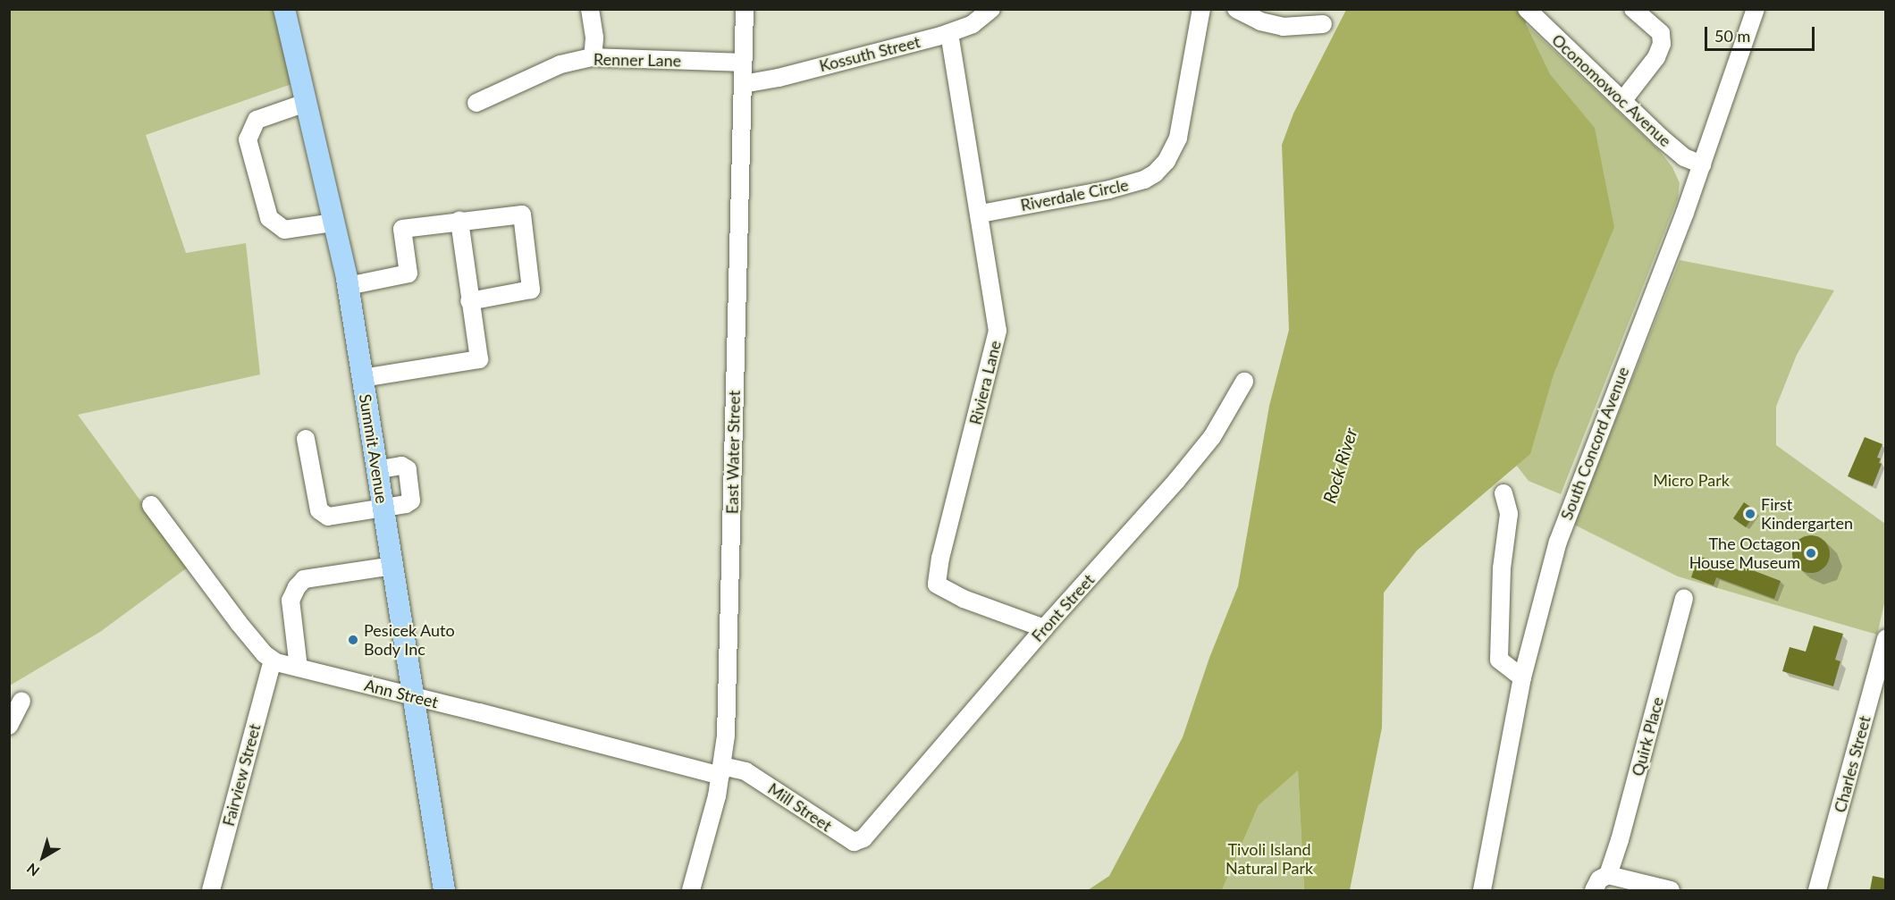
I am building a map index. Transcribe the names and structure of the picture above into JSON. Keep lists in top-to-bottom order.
{
  "streets": {
    "main road": ["Summit Avenue"],
    "street": [
      "Kossuth Street",
      "Renner Lane",
      "Oconomowoc Avenue",
      "Riverdale Circle",
      "Riviera Lane",
      "South Concord Avenue",
      "East Water Street",
      "Front Street",
      "Ann Street",
      "Quirk Place",
      "Charles Street",
      "Fairview Street",
      "Mill Street"
    ]
  },
  "crossings": [
    ["Kossuth Street", "Riviera Lane"],
    ["Kossuth Street", "East Water Street"],
    ["Renner Lane", "East Water Street"],
    ["Oconomowoc Avenue", "South Concord Avenue"],
    ["Riverdale Circle", "Riviera Lane"],
    ["Riviera Lane", "Front Street"],
    ["Summit Avenue", "Ann Street"],
    ["East Water Street", "Ann Street"],
    ["East Water Street", "Mill Street"],
    ["Front Street", "Mill Street"],
    ["Ann Street", "Fairview Street"],
    ["Ann Street", "Mill Street"]
  ],
  "water": ["Rock River"],
  "parks": ["Micro Park", "Tivoli Island Natural Park"],
  "places": ["First Kindergarten", "The Octagon House Museum", "Pesicek Auto Body Inc"],
  "scale_bar": "50 m",
  "north": "bottom left"
}
